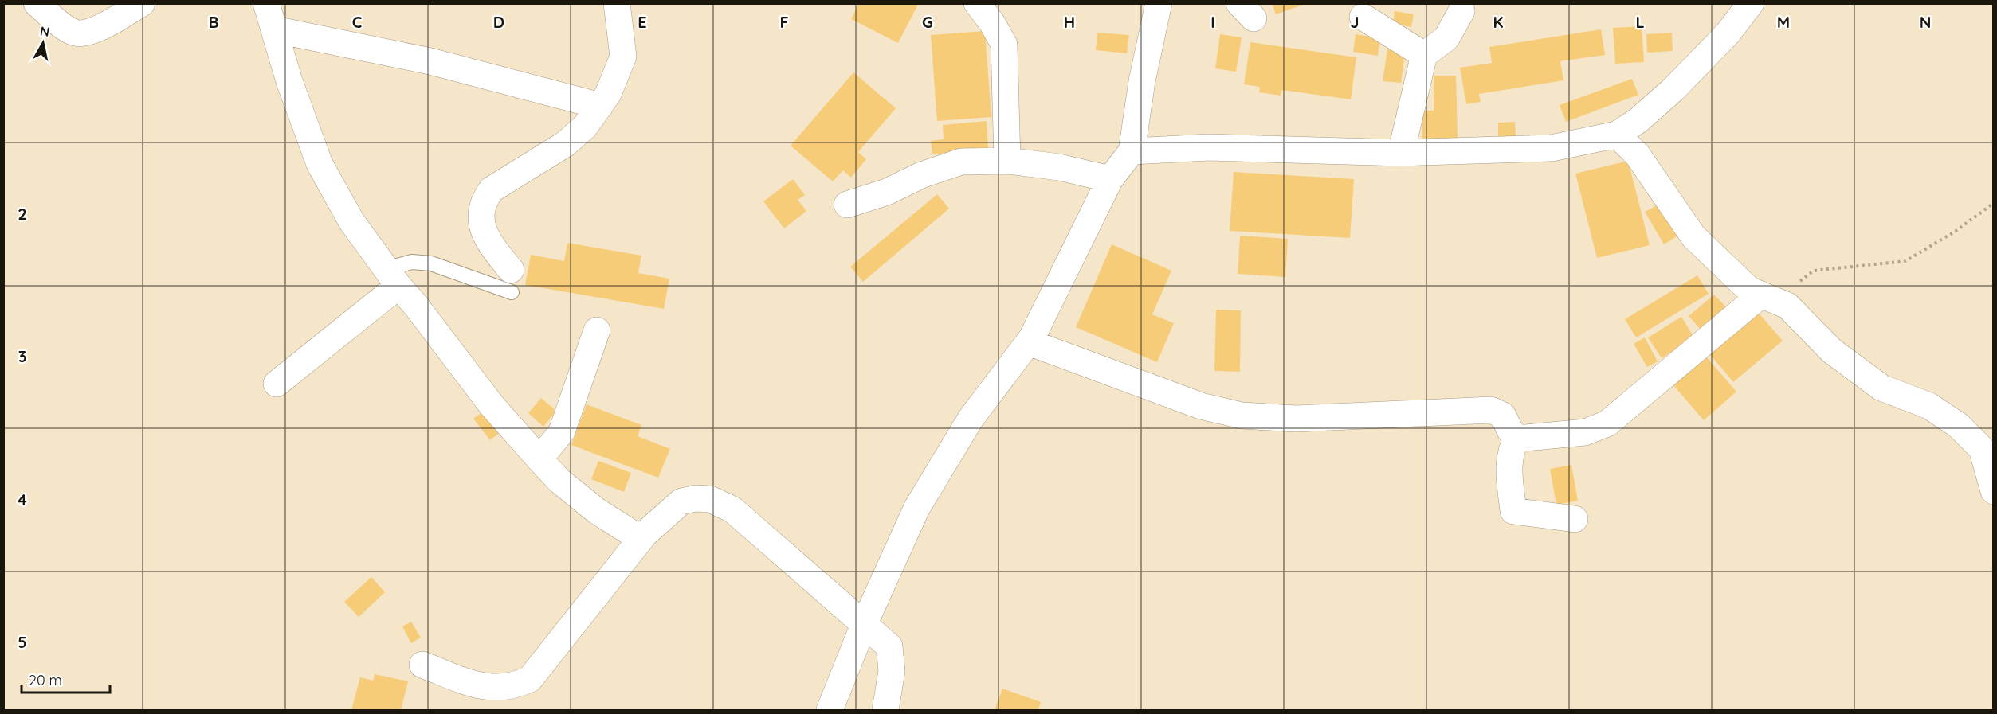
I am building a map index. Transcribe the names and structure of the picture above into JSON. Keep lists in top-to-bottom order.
{
  "scale_bar": "20 m",
  "north": "top",
  "grid": {
    "columns": [
      "B",
      "C",
      "D",
      "E",
      "F",
      "G",
      "H",
      "I",
      "J",
      "K",
      "L",
      "M",
      "N"
    ],
    "rows": [
      "2",
      "3",
      "4",
      "5"
    ]
  }
}
